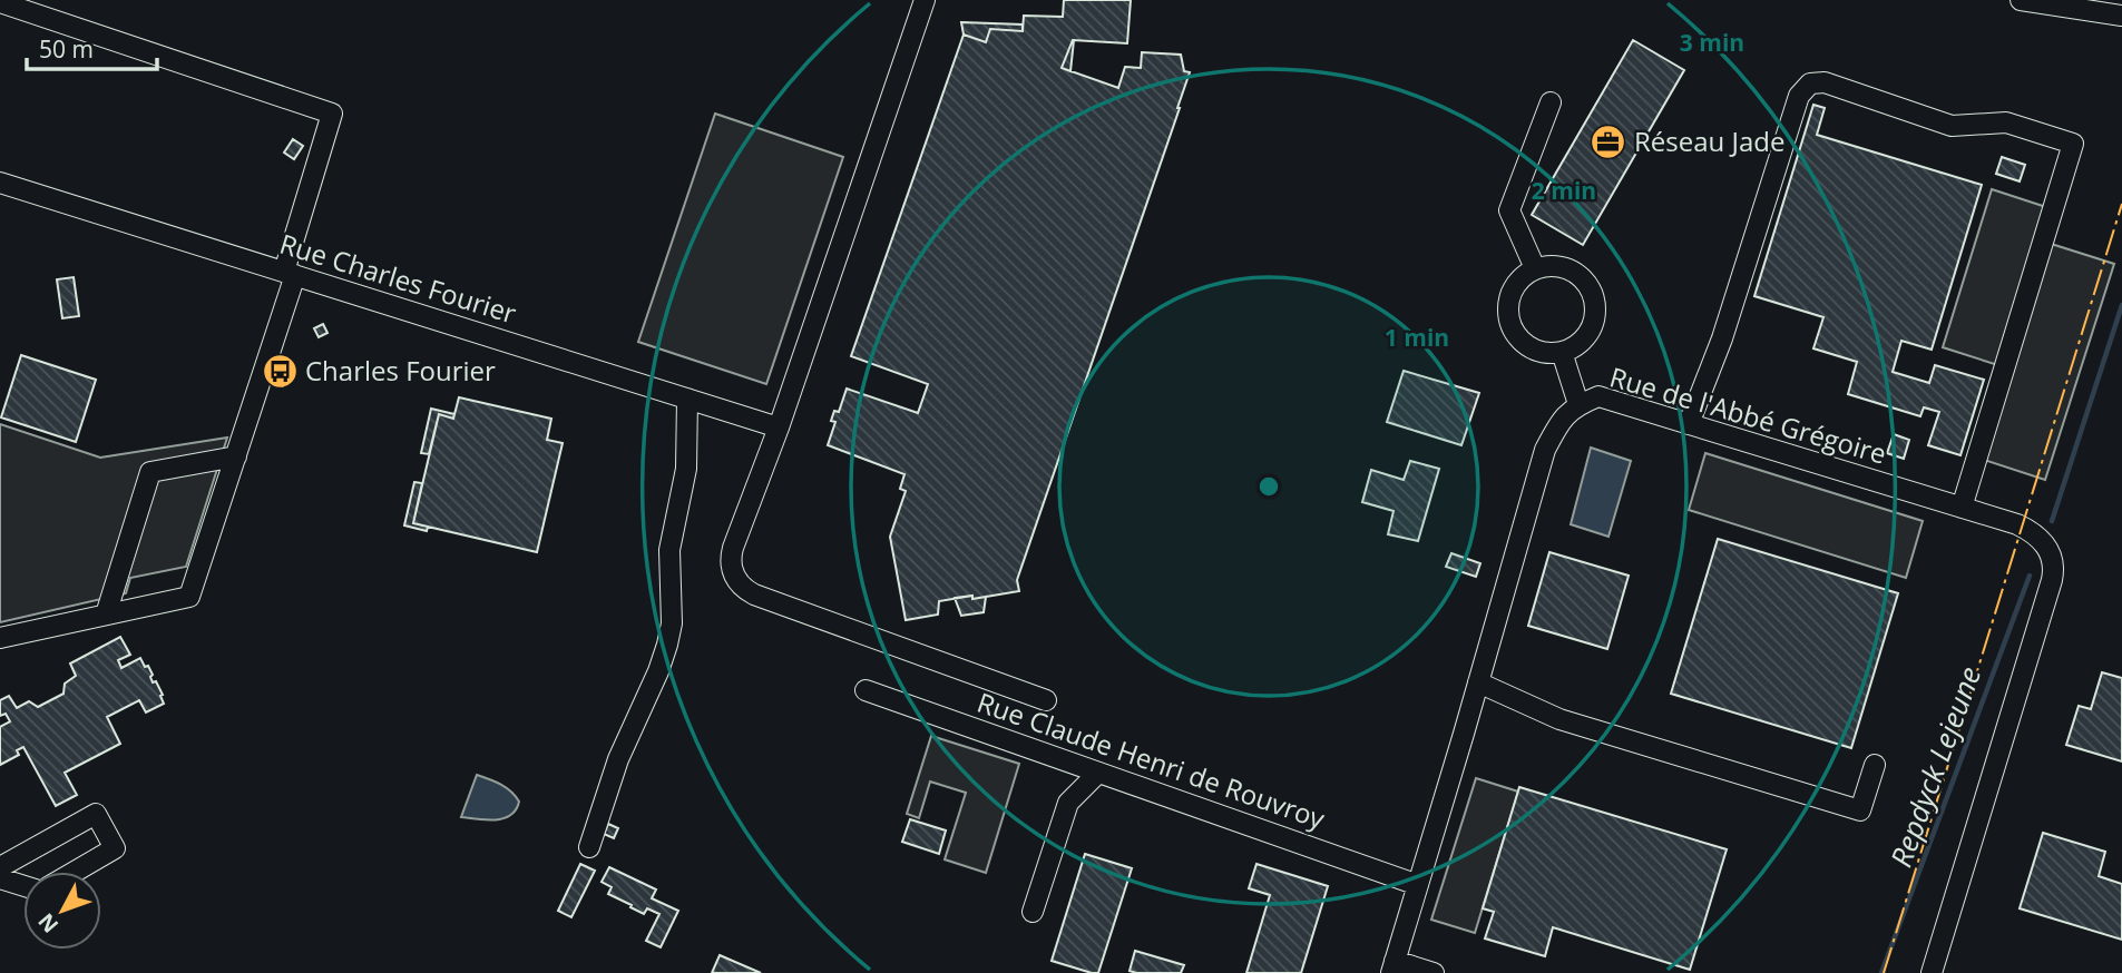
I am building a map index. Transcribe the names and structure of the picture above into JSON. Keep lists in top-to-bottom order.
{
  "streets": {
    "street": ["Rue Charles Fourier", "Rue de l'Abbé Grégoire", "Rue Claude Henri de Rouvroy"]
  },
  "crossings": [
    ["Rue de l'Abbé Grégoire", "Rue Claude Henri de Rouvroy"]
  ],
  "water": ["Repdyck Lejeune"],
  "places": {
    "office": ["Réseau Jade"],
    "bus stop": ["Charles Fourier"]
  },
  "scale_bar": "50 m",
  "north": "bottom left",
  "rings": ["3 min", "2 min", "1 min"]
}
